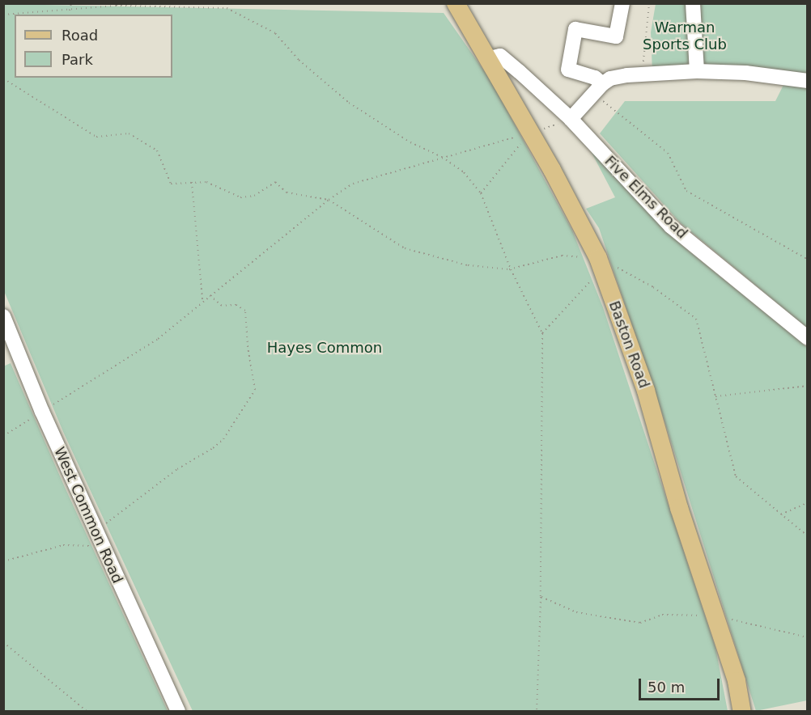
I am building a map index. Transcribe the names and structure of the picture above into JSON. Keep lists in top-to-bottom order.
{
  "streets": {
    "main road": ["Baston Road"],
    "street": ["Five Elms Road", "West Common Road"]
  },
  "crossings": [
    ["Five Elms Road", "Baston Road"]
  ],
  "parks": ["Warman Sports Club", "Hayes Common"],
  "legend": ["Road", "Park"],
  "scale_bar": "50 m"
}
